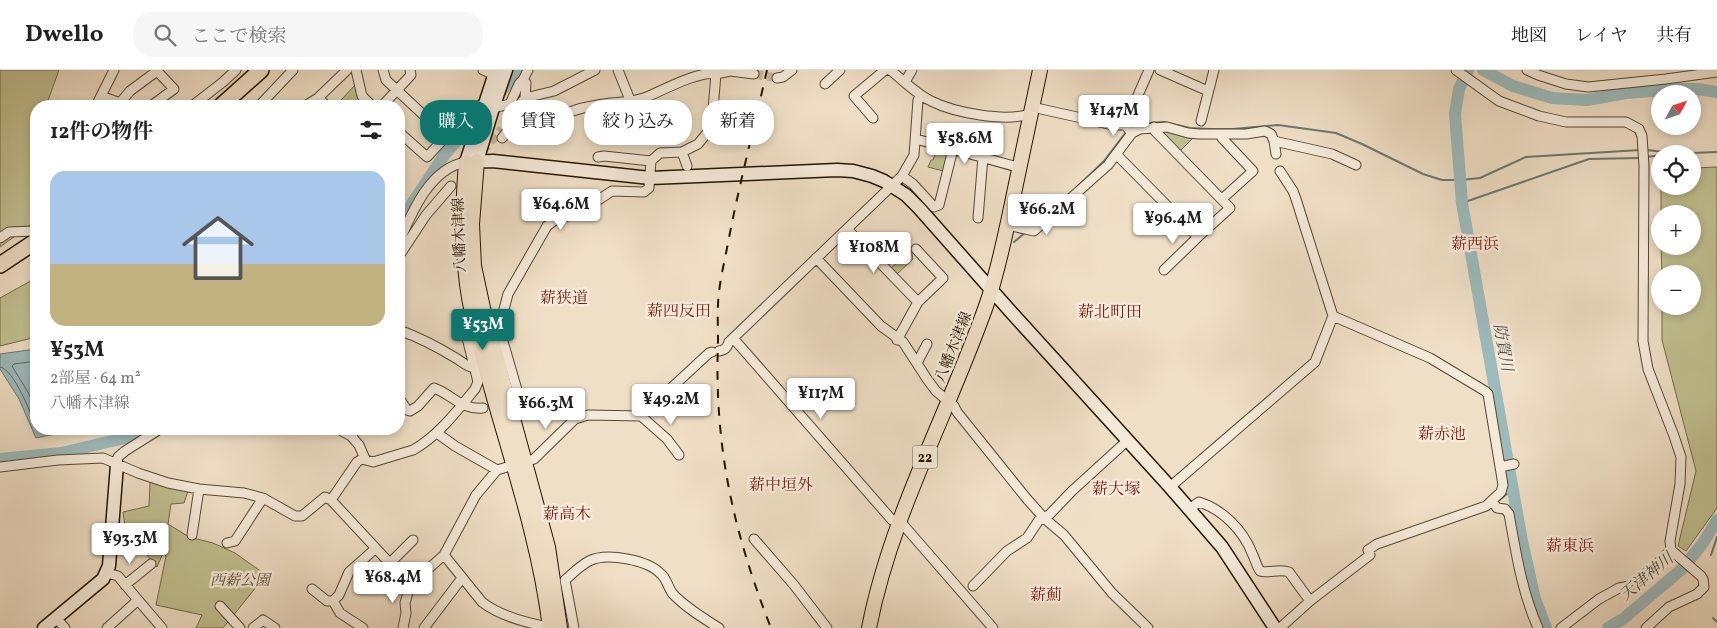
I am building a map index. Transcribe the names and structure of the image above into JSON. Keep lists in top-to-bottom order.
{
  "streets": {
    "main road": ["八幡木津線", "22"]
  },
  "districts": [
    "薪西浜",
    "薪狭道",
    "薪四反田",
    "薪北町田",
    "薪赤池",
    "薪中垣外",
    "薪大塚",
    "薪高木",
    "薪東浜",
    "薪薊"
  ],
  "water": ["防賀川", "天津神川"],
  "parks": ["西薪公園"],
  "north": "top right",
  "page": {
    "header": "Dwello",
    "search": "ここで検索",
    "nav": ["地図", "レイヤ", "共有"],
    "map_buttons": ["+", "−"],
    "price": [
      "¥147M",
      "¥58.6M",
      "¥64.6M",
      "¥66.2M",
      "¥96.4M",
      "¥108M",
      "¥53M",
      "¥117M",
      "¥49.2M",
      "¥66.3M",
      "¥93.3M",
      "¥68.4M"
    ],
    "chip": [
      "購入",
      "賃貸",
      "絞り込み",
      "新着"
    ],
    "heading": "12件の物件",
    "list": [
      {
        "name": "¥53M",
        "note": "2部屋 · 64 m² · 八幡木津線"
      }
    ]
  }
}
